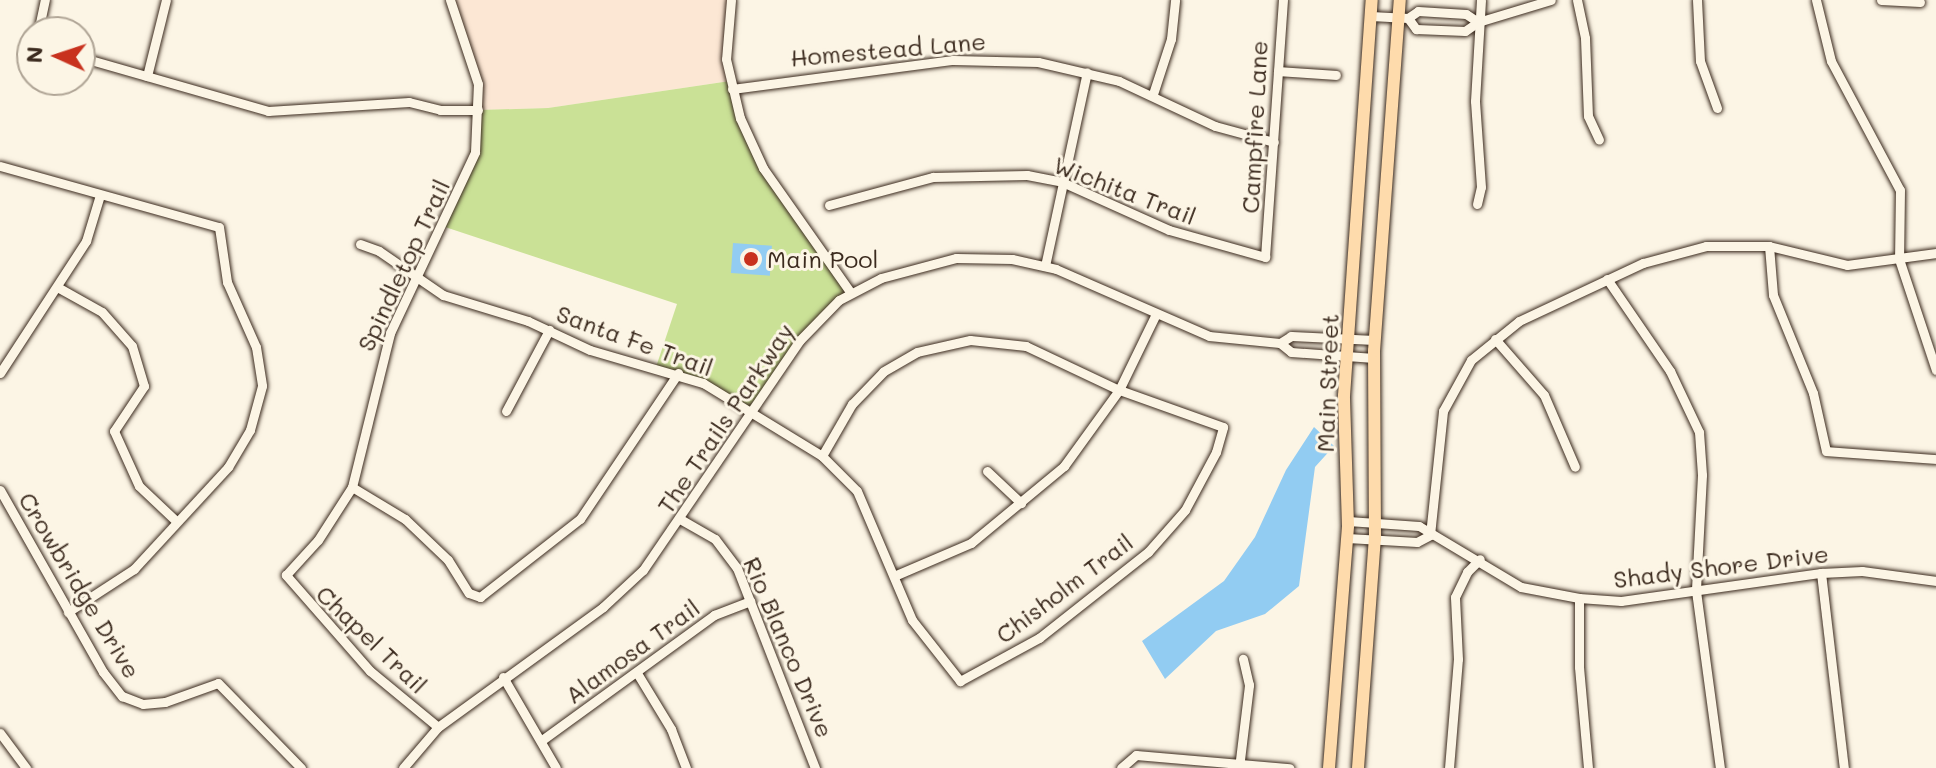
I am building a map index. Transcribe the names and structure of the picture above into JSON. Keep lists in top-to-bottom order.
{
  "streets": {
    "main road": ["Main Street"],
    "street": [
      "Homestead Lane",
      "Campfire Lane",
      "Wichita Trail",
      "Spindletop Trail",
      "Santa Fe Trail",
      "The Trails Parkway",
      "Shady Shore Drive",
      "Crowbridge Drive",
      "Chisholm Trail",
      "Chapel Trail",
      "Rio Blanco Drive",
      "Alamosa Trail"
    ]
  },
  "crossings": [
    ["Homestead Lane", "Campfire Lane"],
    ["Campfire Lane", "Wichita Trail"],
    ["Spindletop Trail", "Santa Fe Trail"],
    ["Spindletop Trail", "Chapel Trail"],
    ["Santa Fe Trail", "The Trails Parkway"],
    ["Santa Fe Trail", "Chisholm Trail"],
    ["Main Street", "The Trails Parkway"],
    ["Main Street", "Shady Shore Drive"],
    ["The Trails Parkway", "Chapel Trail"],
    ["The Trails Parkway", "Rio Blanco Drive"],
    ["Rio Blanco Drive", "Alamosa Trail"]
  ],
  "places": ["Main Pool"],
  "north": "left"
}
